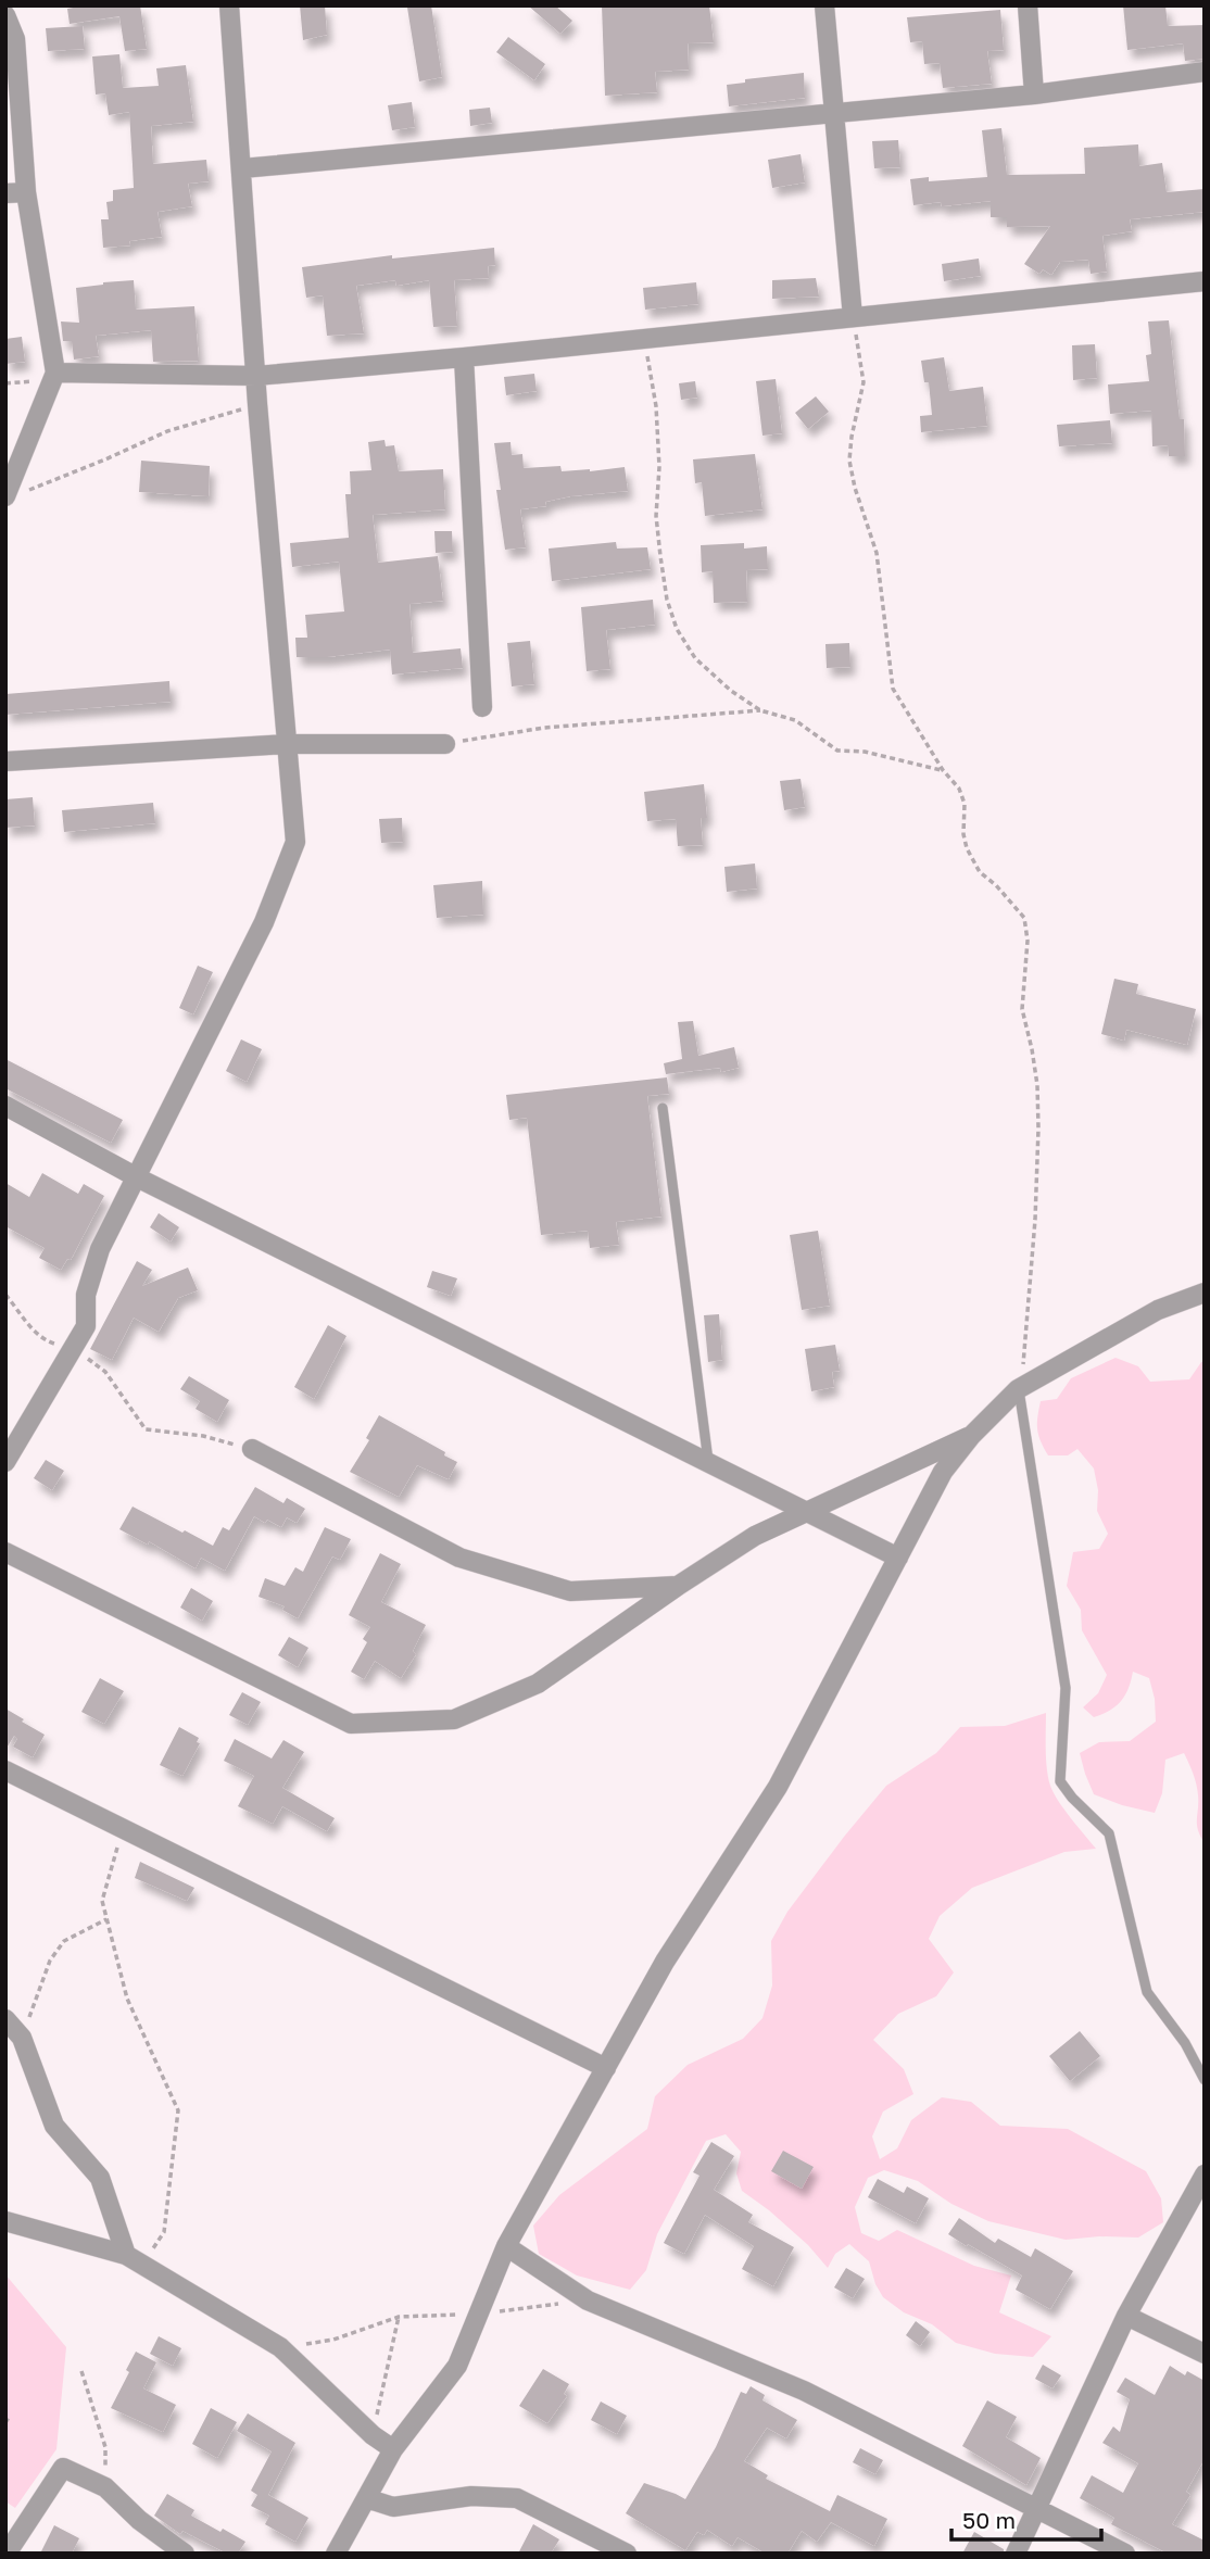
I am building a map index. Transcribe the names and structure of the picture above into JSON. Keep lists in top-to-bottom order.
{
  "scale_bar": "50 m"
}
